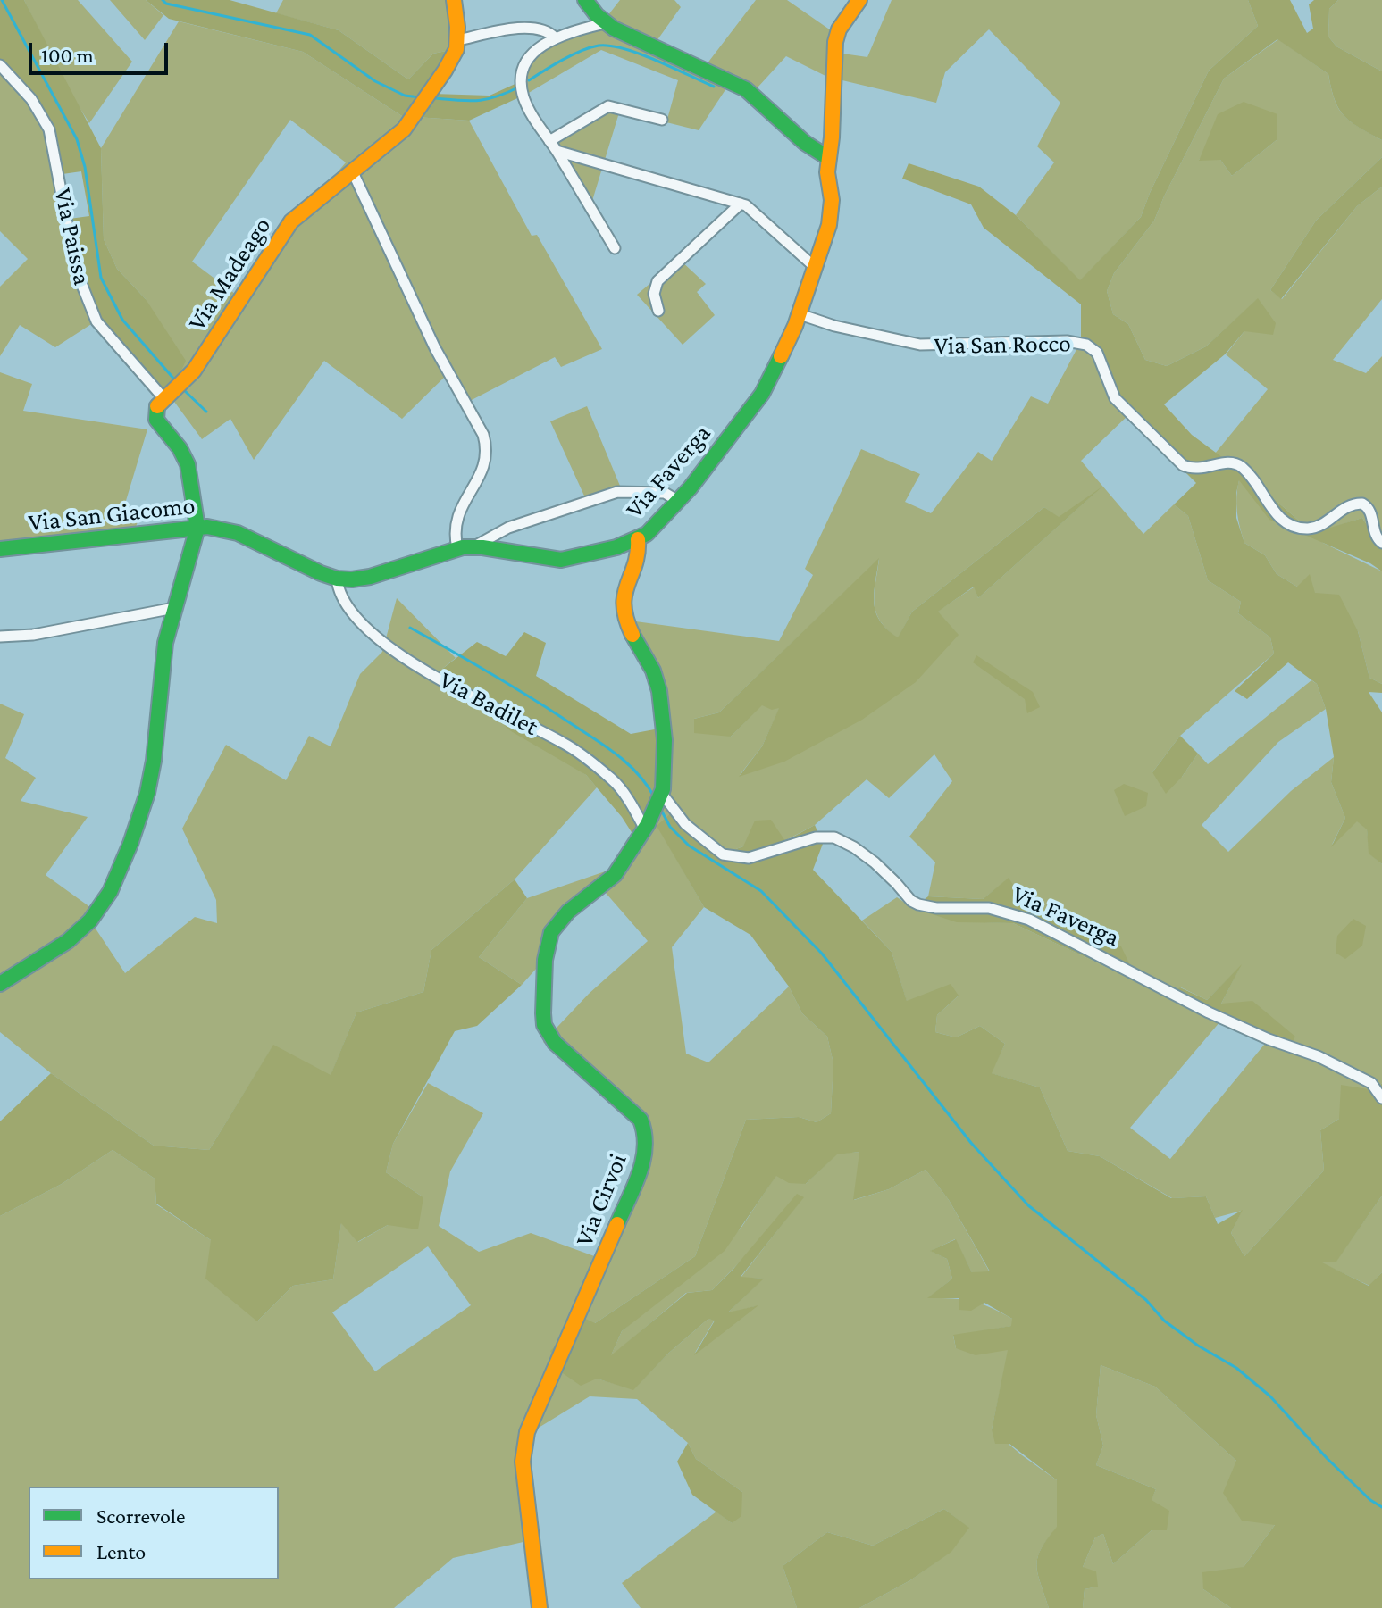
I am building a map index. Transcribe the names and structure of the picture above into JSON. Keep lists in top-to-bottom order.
{
  "streets": {
    "street": [
      "Via Paissa",
      "Via Madeago",
      "Via San Rocco",
      "Via Faverga",
      "Via San Giacomo",
      "Via Badilet",
      "Via Cirvoi"
    ]
  },
  "crossings": [
    ["Via Paissa", "Via Madeago"],
    ["Via San Rocco", "Via Faverga"],
    ["Via Faverga", "Via San Giacomo"],
    ["Via Faverga", "Via Cirvoi"],
    ["Via San Giacomo", "Via Badilet"],
    ["Via Badilet", "Via Cirvoi"]
  ],
  "legend": ["Scorrevole", "Lento"],
  "scale_bar": "100 m"
}
